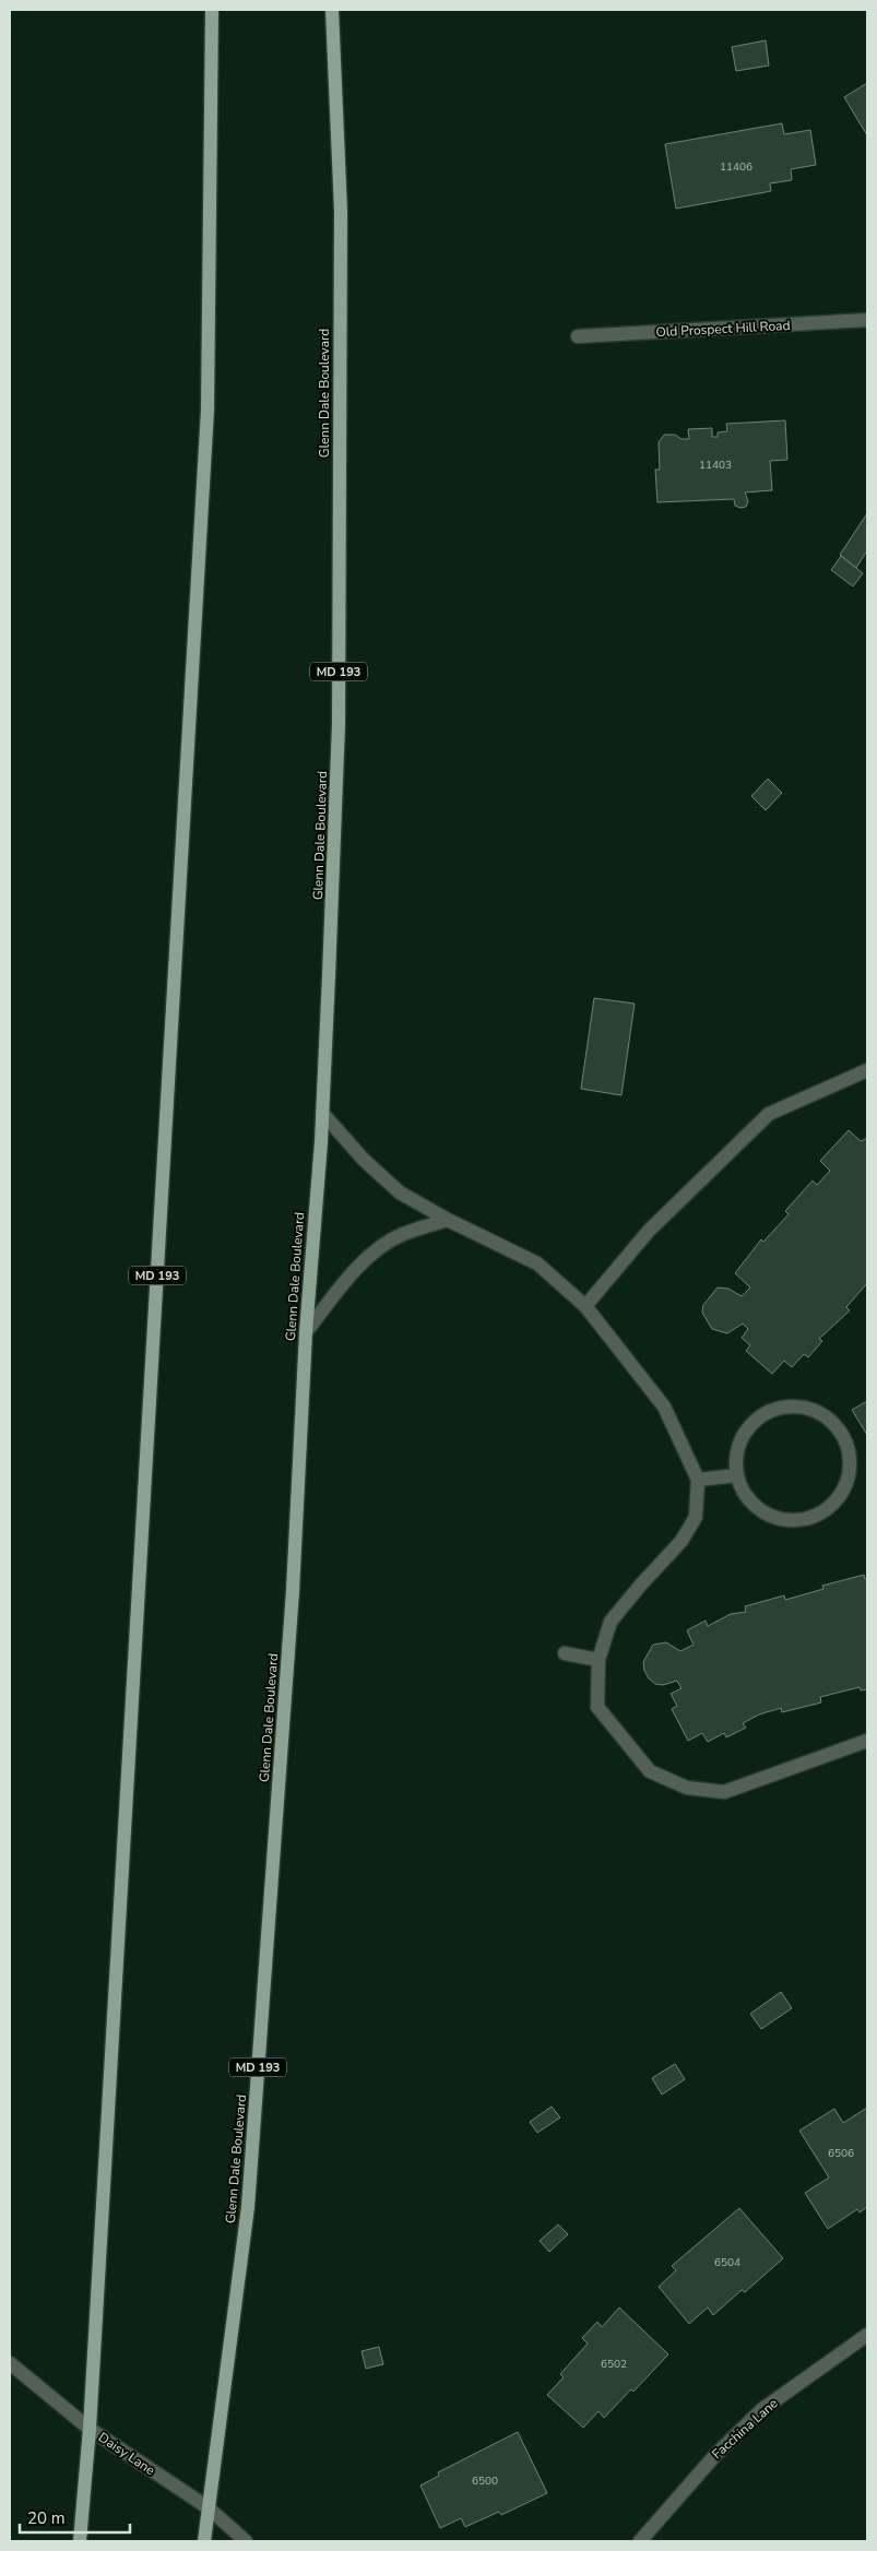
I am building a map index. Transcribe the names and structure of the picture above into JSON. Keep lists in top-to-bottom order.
{
  "streets": {
    "main road": ["Glenn Dale Boulevard", "MD 193"],
    "street": ["Old Prospect Hill Road", "Facchina Lane", "Daisy Lane"]
  },
  "crossings": [
    ["Glenn Dale Boulevard", "Daisy Lane"],
    ["MD 193", "Daisy Lane"]
  ],
  "house_numbers": [
    "11406",
    "11403",
    "6506",
    "6504",
    "6502",
    "6500"
  ],
  "scale_bar": "20 m"
}
